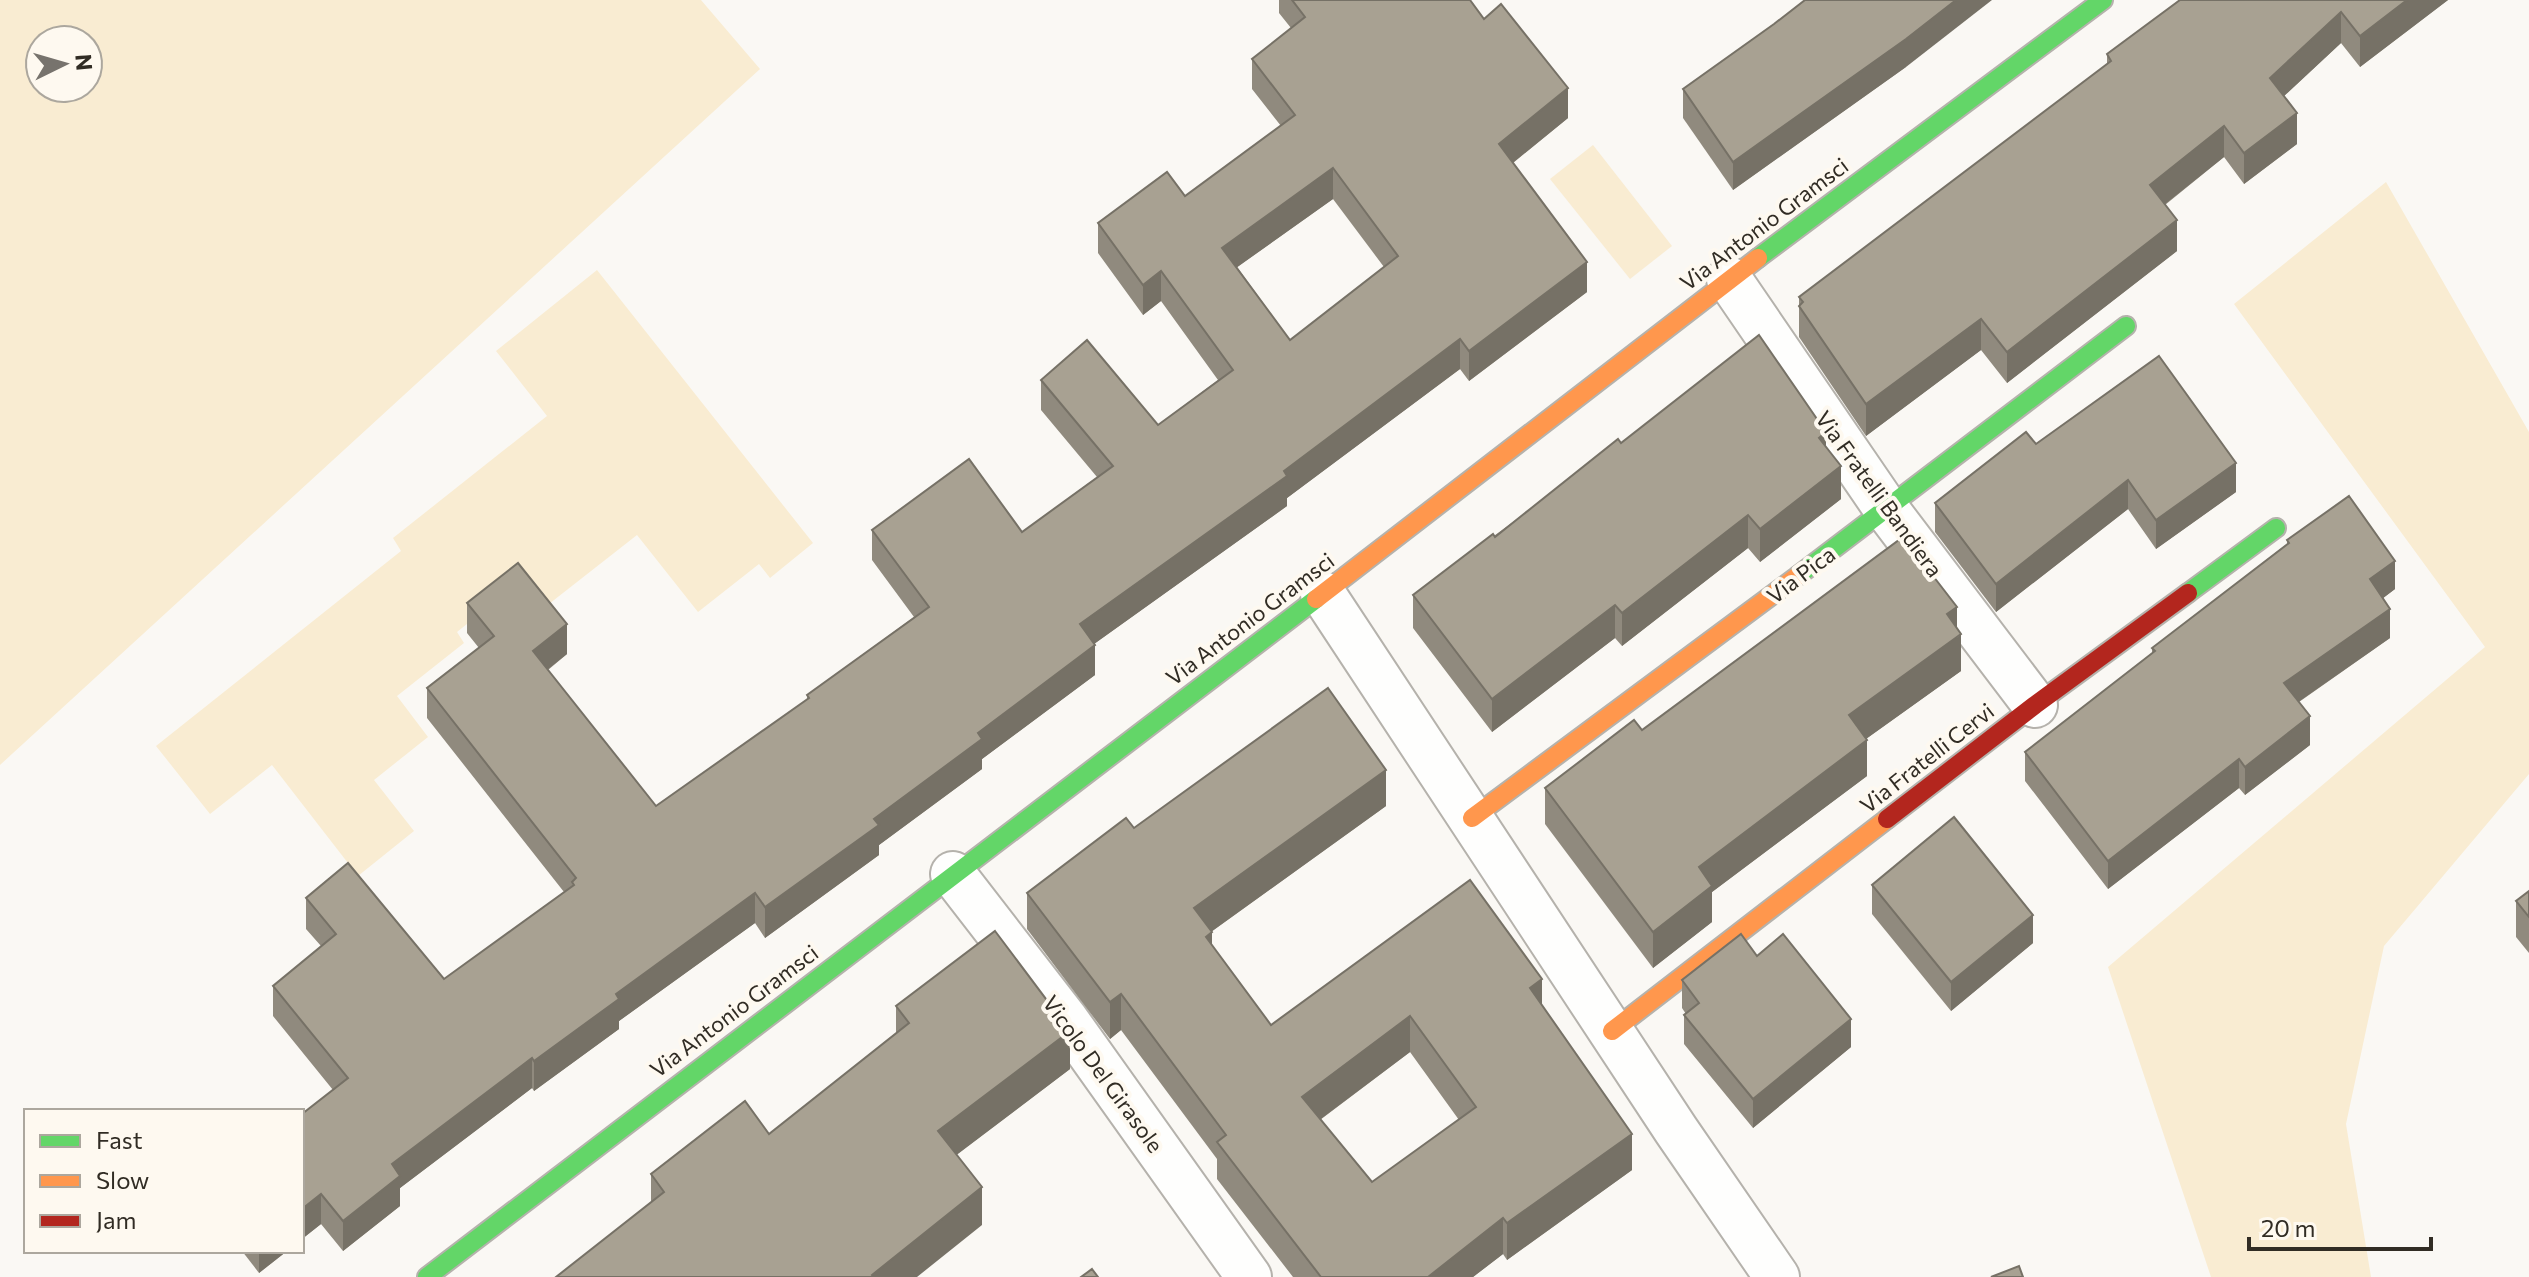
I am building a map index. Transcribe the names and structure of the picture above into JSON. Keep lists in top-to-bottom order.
{
  "streets": {
    "street": [
      "Via Antonio Gramsci",
      "Via Fratelli Bandiera",
      "Via Pica",
      "Via Fratelli Cervi",
      "Vicolo Del Girasole"
    ]
  },
  "crossings": [
    ["Via Antonio Gramsci", "Via Fratelli Bandiera"],
    ["Via Antonio Gramsci", "Vicolo Del Girasole"],
    ["Via Fratelli Bandiera", "Via Pica"],
    ["Via Fratelli Bandiera", "Via Fratelli Cervi"]
  ],
  "legend": ["Fast", "Slow", "Jam"],
  "scale_bar": "20 m",
  "north": "right"
}
